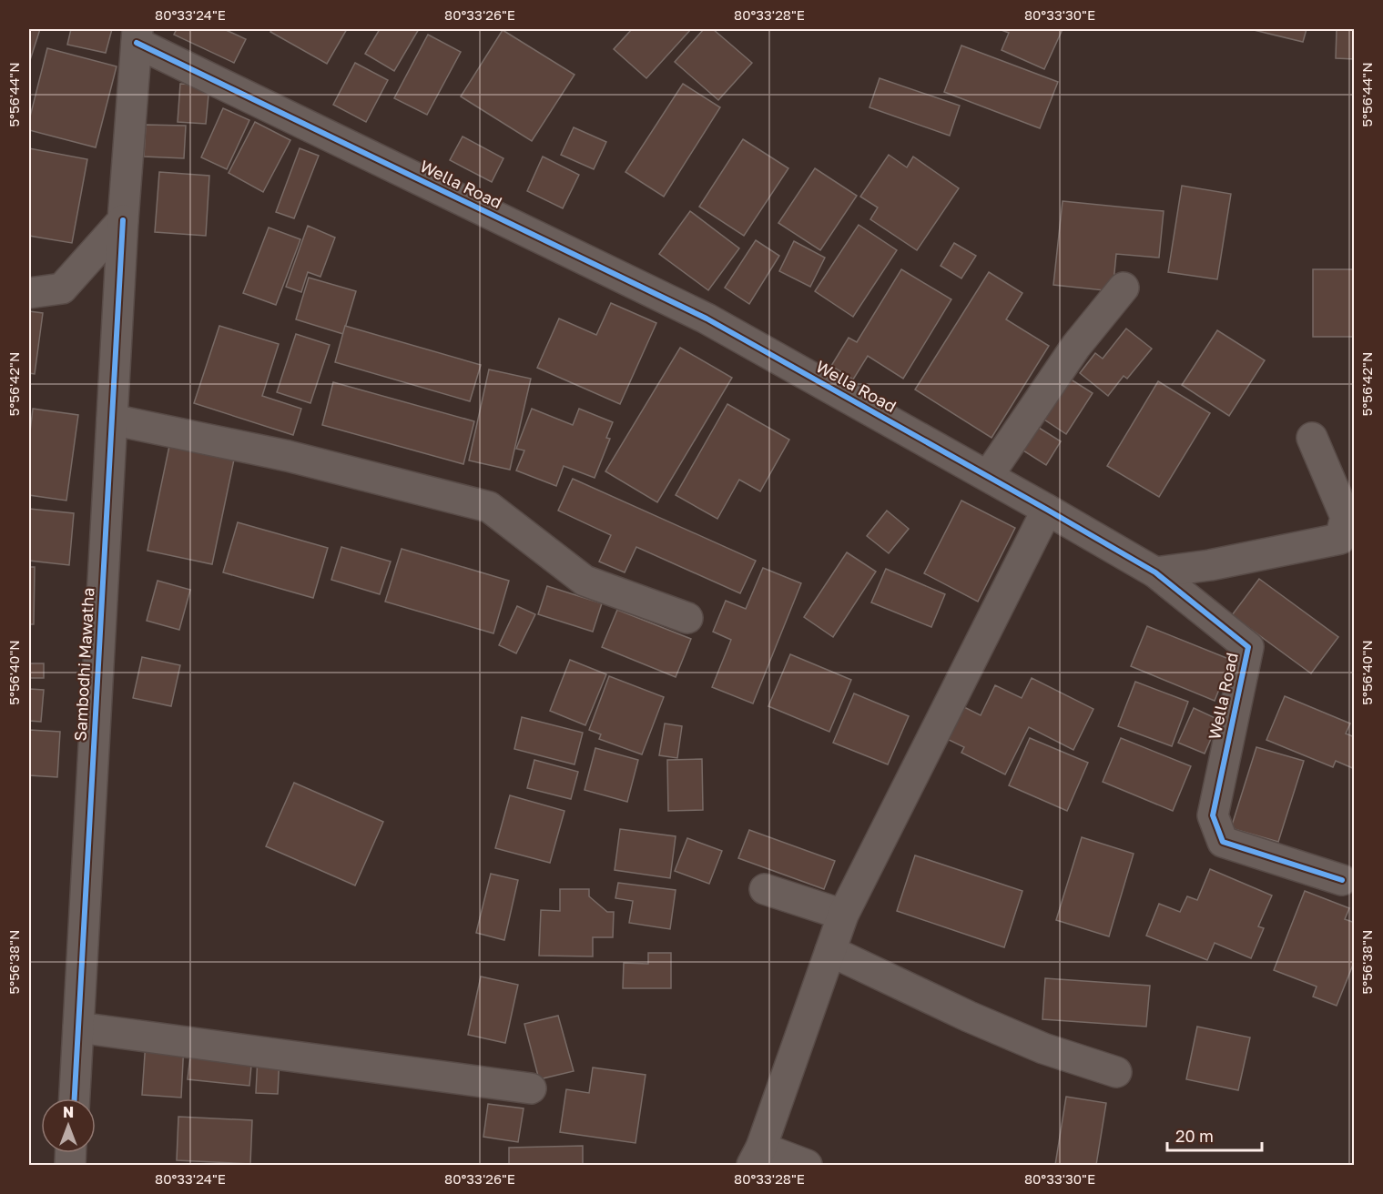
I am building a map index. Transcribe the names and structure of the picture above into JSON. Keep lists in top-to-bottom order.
{
  "streets": {
    "street": ["Wella Road", "Sambodhi Mawatha"]
  },
  "crossings": [
    ["Wella Road", "Sambodhi Mawatha"]
  ],
  "scale_bar": "20 m",
  "north": "top",
  "coordinates": [
    "80°33'24\"E",
    "80°33'26\"E",
    "80°33'28\"E",
    "80°33'30\"E",
    "5°56'44\"N",
    "5°56'42\"N",
    "5°56'40\"N",
    "5°56'38\"N"
  ]
}
